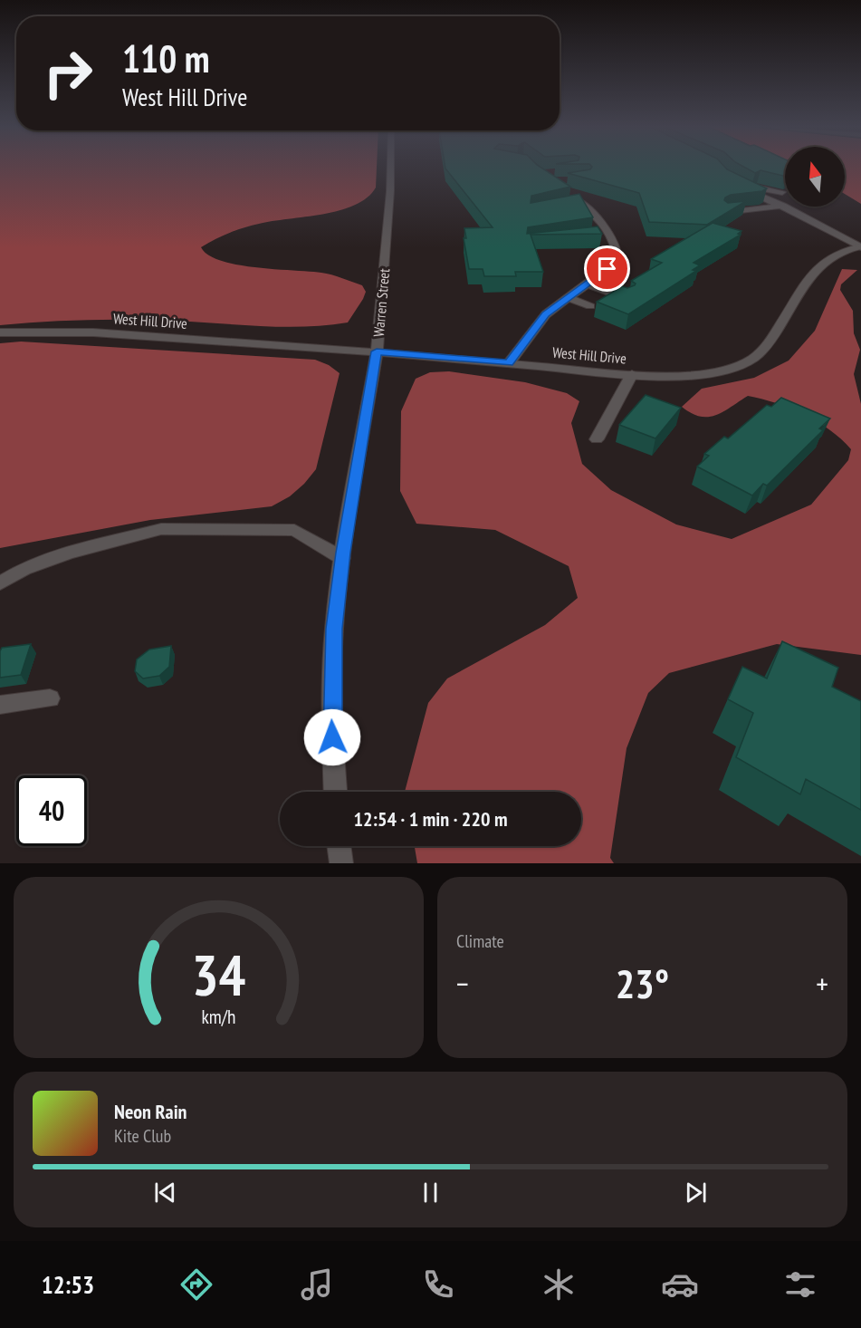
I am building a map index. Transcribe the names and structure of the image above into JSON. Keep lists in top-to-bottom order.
{
  "streets": {
    "street": ["Warren Street", "West Hill Drive"]
  },
  "crossings": [
    ["Warren Street", "West Hill Drive"]
  ],
  "north": "top",
  "page": {
    "turn": ["110 m", "West Hill Drive"],
    "limit": "40",
    "trip": "12:54 · 1 min · 220 m",
    "tile": "Climate",
    "heat": ["−", "23°", "+"],
    "song": ["Neon Rain", "Kite Club"],
    "tabs": "12:53",
    "gauge": ["34", "km/h"]
  }
}
